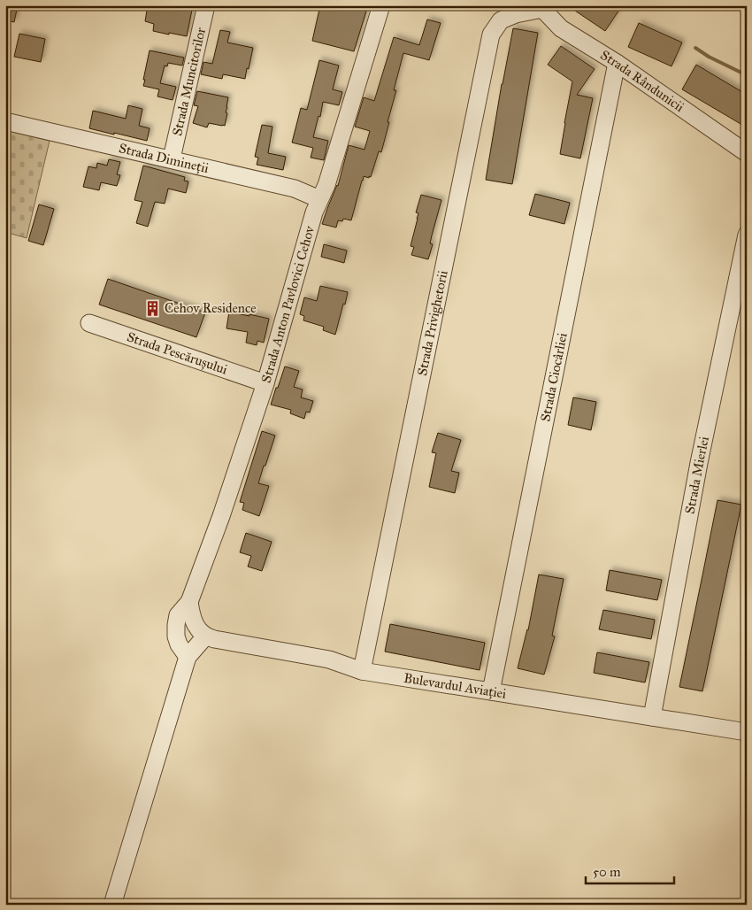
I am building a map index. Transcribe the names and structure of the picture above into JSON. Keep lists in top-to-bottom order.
{
  "streets": {
    "street": [
      "Strada Rândunicii",
      "Strada Muncitorilor",
      "Strada Dimineții",
      "Strada Anton Pavlovici Cehov",
      "Strada Privighetorii",
      "Strada Pescărușului",
      "Strada Ciocârliei",
      "Strada Mierlei",
      "Bulevardul Aviației"
    ]
  },
  "crossings": [
    ["Strada Rândunicii", "Strada Privighetorii"],
    ["Strada Rândunicii", "Strada Ciocârliei"],
    ["Strada Muncitorilor", "Strada Dimineții"],
    ["Strada Dimineții", "Strada Anton Pavlovici Cehov"],
    ["Strada Anton Pavlovici Cehov", "Strada Pescărușului"],
    ["Strada Privighetorii", "Bulevardul Aviației"],
    ["Strada Ciocârliei", "Bulevardul Aviației"],
    ["Strada Mierlei", "Bulevardul Aviației"]
  ],
  "places": {
    "building": ["Cehov Residence"]
  },
  "scale_bar": "50 m"
}
